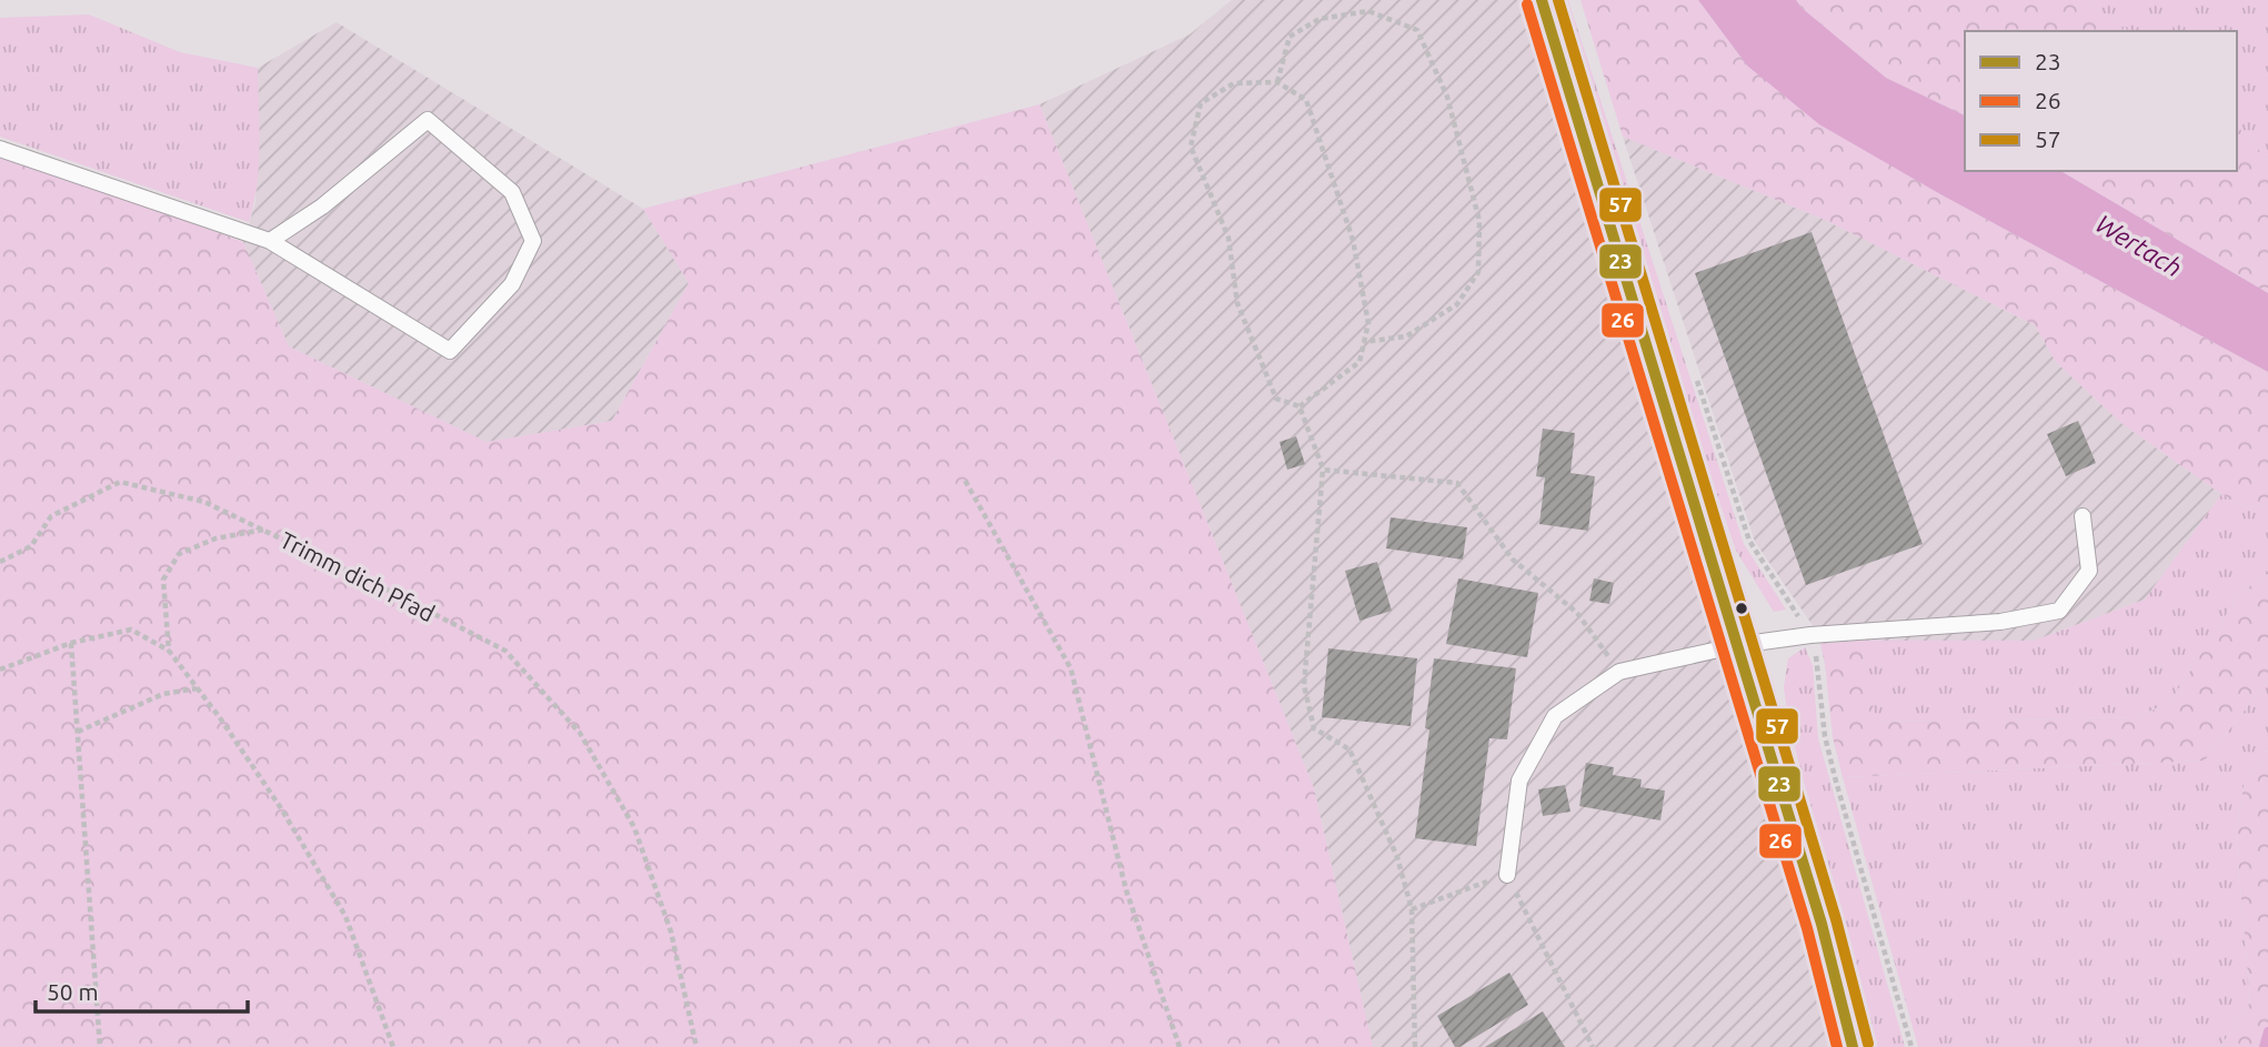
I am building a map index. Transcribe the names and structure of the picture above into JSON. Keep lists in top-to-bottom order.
{
  "streets": {
    "path": ["Trimm dich Pfad"]
  },
  "water": ["Wertach"],
  "lines": ["transit line 23", "transit line 57", "transit line 26"],
  "legend": ["23", "26", "57"],
  "scale_bar": "50 m"
}
